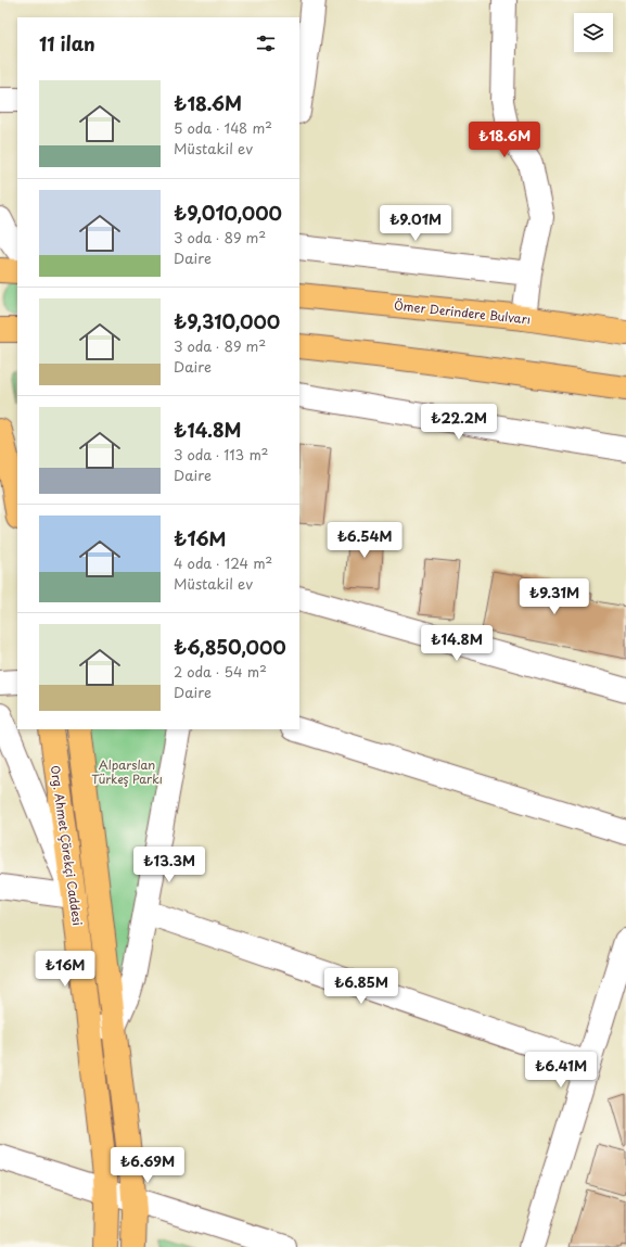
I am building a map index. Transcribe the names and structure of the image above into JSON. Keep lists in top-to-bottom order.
{
  "streets": {
    "main road": ["Ömer Derindere Bulvarı", "Org. Ahmet Çörekçi Caddesi"]
  },
  "parks": ["Alparslan Türkeş Parkı"],
  "page": {
    "heading": "11 ilan",
    "list": [
      {
        "name": "₺18.6M",
        "note": "5 oda · 148 m² · Müstakil ev"
      },
      {
        "name": "₺9,010,000",
        "note": "3 oda · 89 m² · Daire"
      },
      {
        "name": "₺9,310,000",
        "note": "3 oda · 89 m² · Daire"
      },
      {
        "name": "₺14.8M",
        "note": "3 oda · 113 m² · Daire"
      },
      {
        "name": "₺16M",
        "note": "4 oda · 124 m² · Müstakil ev"
      },
      {
        "name": "₺6,850,000",
        "note": "2 oda · 54 m² · Daire"
      }
    ],
    "price": [
      "₺18.6M",
      "₺9.01M",
      "₺22.2M",
      "₺6.54M",
      "₺9.31M",
      "₺14.8M",
      "₺13.3M",
      "₺16M",
      "₺6.85M",
      "₺6.41M",
      "₺6.69M"
    ]
  }
}
